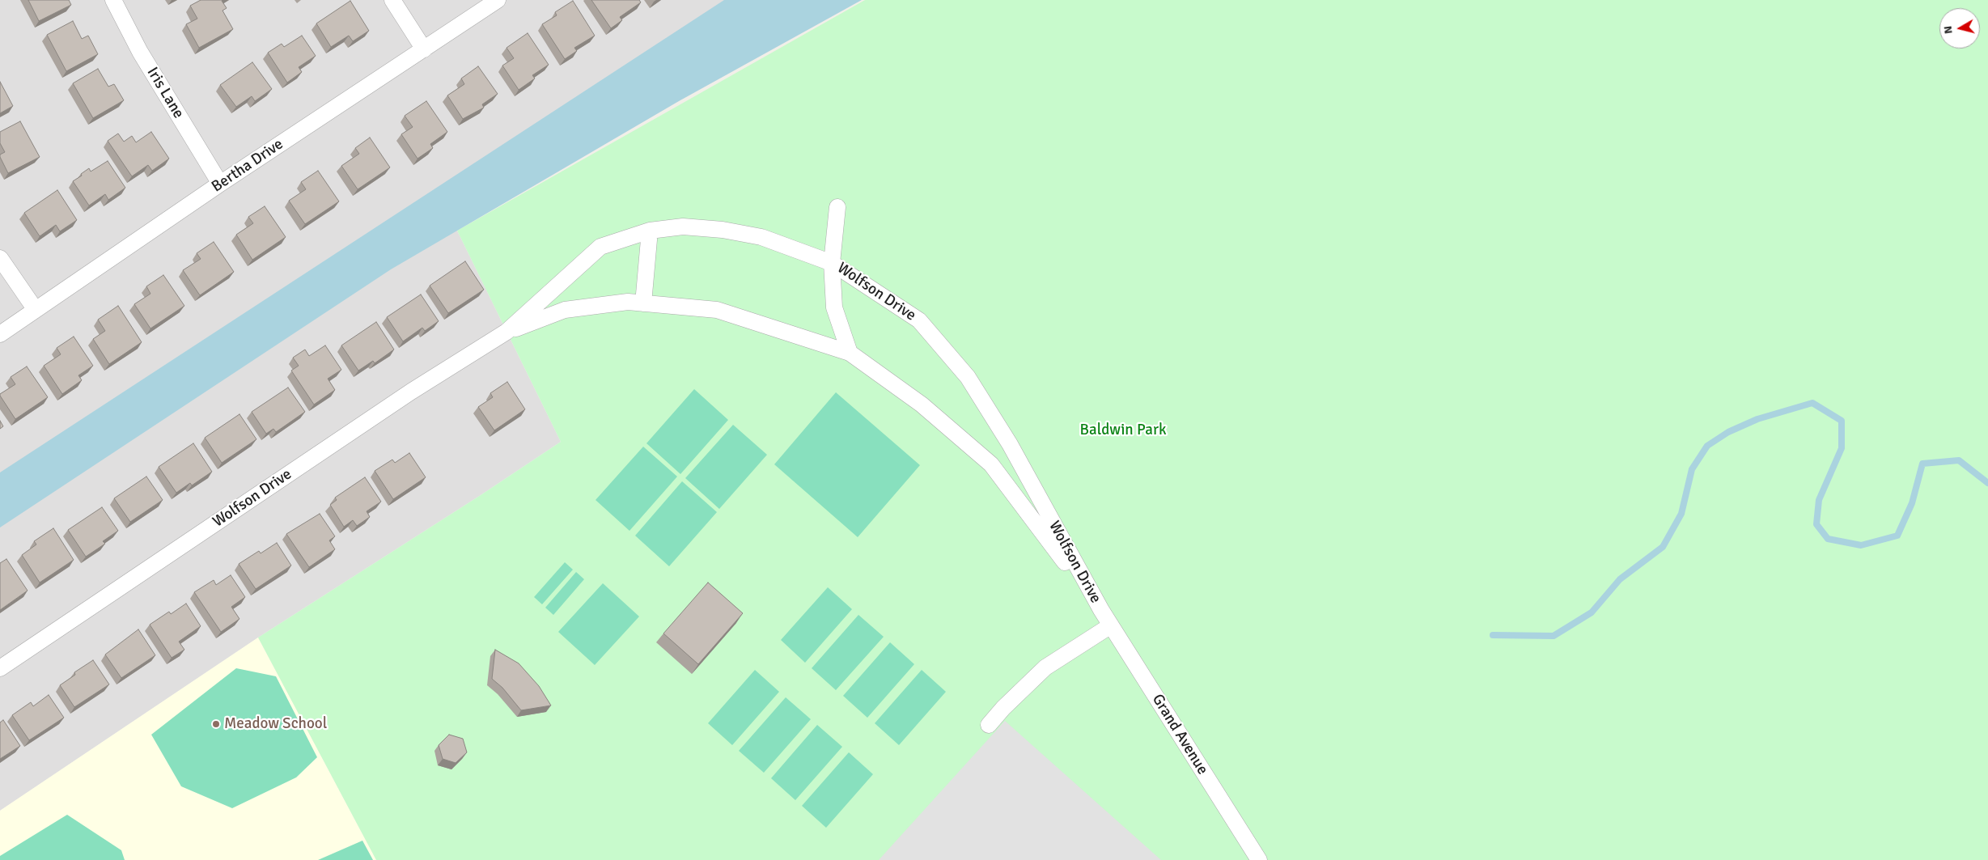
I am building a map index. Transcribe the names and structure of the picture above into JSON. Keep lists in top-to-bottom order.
{
  "streets": {
    "street": [
      "Iris Lane",
      "Bertha Drive",
      "Wolfson Drive",
      "Grand Avenue"
    ]
  },
  "crossings": [
    ["Iris Lane", "Bertha Drive"],
    ["Wolfson Drive", "Grand Avenue"]
  ],
  "parks": ["Baldwin Park"],
  "places": ["Meadow School"],
  "north": "left"
}
